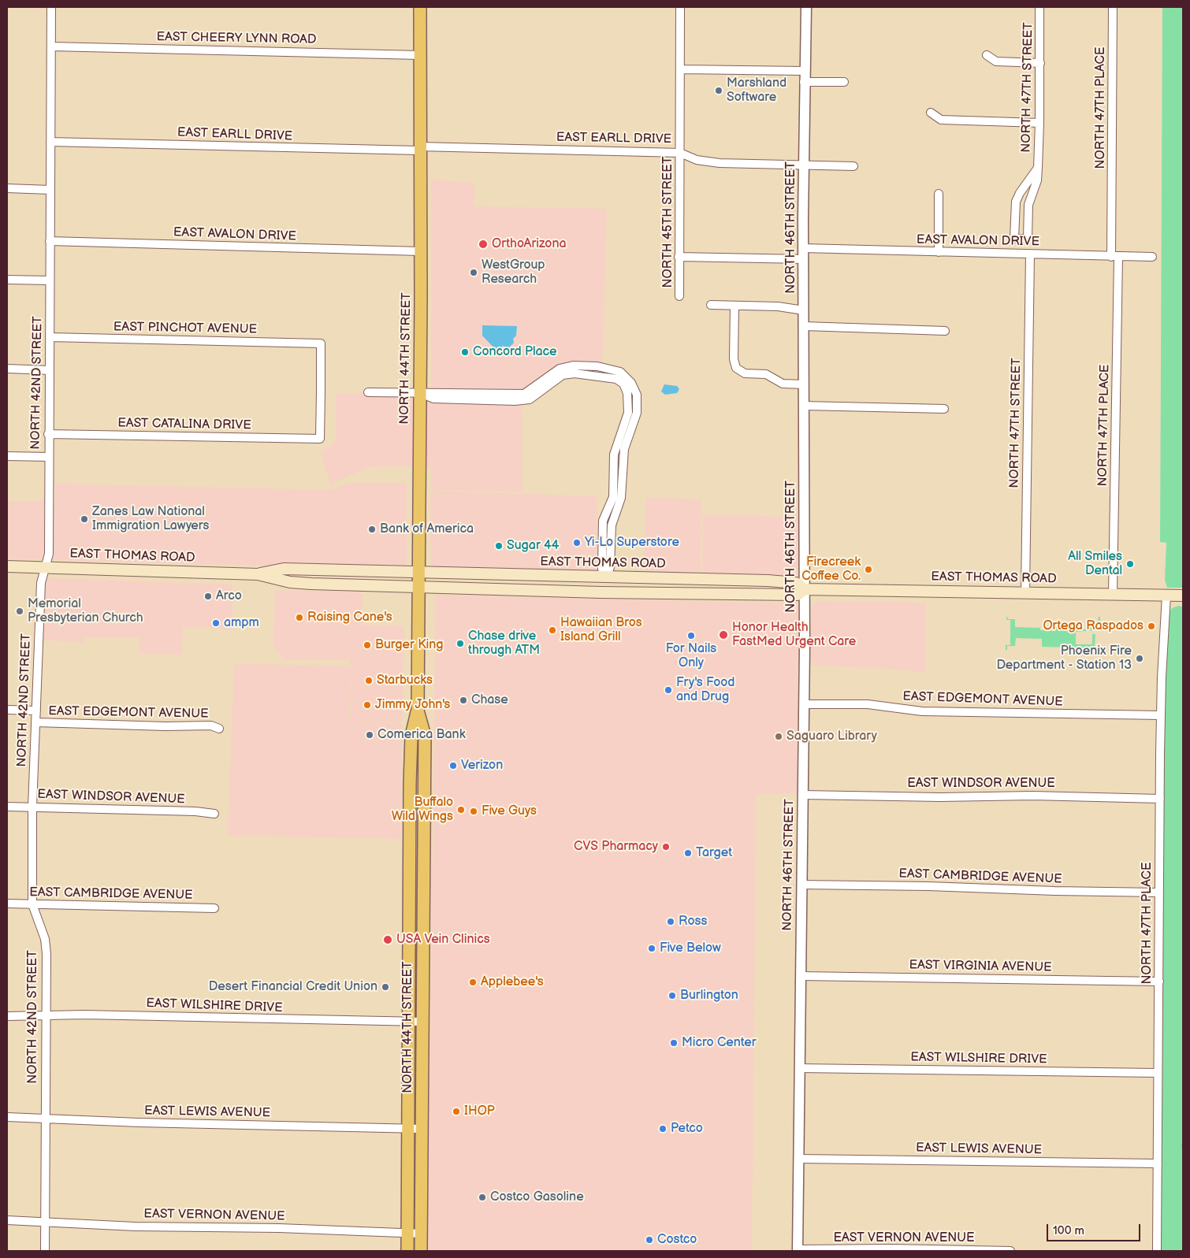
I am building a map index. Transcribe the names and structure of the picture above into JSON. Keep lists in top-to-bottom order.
{
  "streets": {
    "main road": ["NORTH 44TH STREET", "EAST THOMAS ROAD"],
    "street": [
      "EAST CHEERY LYNN ROAD",
      "NORTH 47TH STREET",
      "NORTH 47TH PLACE",
      "EAST EARLL DRIVE",
      "NORTH 45TH STREET",
      "NORTH 46TH STREET",
      "EAST AVALON DRIVE",
      "EAST PINCHOT AVENUE",
      "NORTH 42ND STREET",
      "EAST CATALINA DRIVE",
      "EAST EDGEMONT AVENUE",
      "EAST WINDSOR AVENUE",
      "EAST CAMBRIDGE AVENUE",
      "EAST VIRGINIA AVENUE",
      "EAST WILSHIRE DRIVE",
      "EAST LEWIS AVENUE",
      "EAST VERNON AVENUE"
    ]
  },
  "crossings": [
    ["EAST CHEERY LYNN ROAD", "NORTH 44TH STREET"],
    ["EAST CHEERY LYNN ROAD", "NORTH 42ND STREET"],
    ["NORTH 47TH STREET", "EAST AVALON DRIVE"],
    ["NORTH 47TH STREET", "EAST THOMAS ROAD"],
    ["NORTH 47TH PLACE", "EAST AVALON DRIVE"],
    ["NORTH 47TH PLACE", "EAST THOMAS ROAD"],
    ["NORTH 47TH PLACE", "EAST EDGEMONT AVENUE"],
    ["NORTH 47TH PLACE", "EAST WINDSOR AVENUE"],
    ["NORTH 47TH PLACE", "EAST CAMBRIDGE AVENUE"],
    ["NORTH 47TH PLACE", "EAST VIRGINIA AVENUE"],
    ["NORTH 47TH PLACE", "EAST WILSHIRE DRIVE"],
    ["NORTH 47TH PLACE", "EAST LEWIS AVENUE"],
    ["EAST EARLL DRIVE", "NORTH 45TH STREET"],
    ["EAST EARLL DRIVE", "NORTH 46TH STREET"],
    ["EAST EARLL DRIVE", "NORTH 44TH STREET"],
    ["EAST EARLL DRIVE", "NORTH 42ND STREET"],
    ["NORTH 45TH STREET", "EAST AVALON DRIVE"],
    ["NORTH 46TH STREET", "EAST AVALON DRIVE"],
    ["NORTH 46TH STREET", "EAST THOMAS ROAD"],
    ["NORTH 46TH STREET", "EAST EDGEMONT AVENUE"],
    ["NORTH 46TH STREET", "EAST WINDSOR AVENUE"],
    ["NORTH 46TH STREET", "EAST CAMBRIDGE AVENUE"],
    ["NORTH 46TH STREET", "EAST VIRGINIA AVENUE"],
    ["NORTH 46TH STREET", "EAST WILSHIRE DRIVE"],
    ["NORTH 46TH STREET", "EAST LEWIS AVENUE"],
    ["NORTH 46TH STREET", "EAST VERNON AVENUE"],
    ["EAST AVALON DRIVE", "NORTH 44TH STREET"],
    ["EAST AVALON DRIVE", "NORTH 42ND STREET"],
    ["EAST PINCHOT AVENUE", "NORTH 42ND STREET"],
    ["EAST PINCHOT AVENUE", "EAST CATALINA DRIVE"],
    ["NORTH 44TH STREET", "EAST THOMAS ROAD"],
    ["NORTH 44TH STREET", "EAST WILSHIRE DRIVE"],
    ["NORTH 44TH STREET", "EAST LEWIS AVENUE"],
    ["NORTH 44TH STREET", "EAST VERNON AVENUE"],
    ["NORTH 42ND STREET", "EAST CATALINA DRIVE"],
    ["NORTH 42ND STREET", "EAST THOMAS ROAD"],
    ["NORTH 42ND STREET", "EAST EDGEMONT AVENUE"],
    ["NORTH 42ND STREET", "EAST WINDSOR AVENUE"],
    ["NORTH 42ND STREET", "EAST CAMBRIDGE AVENUE"],
    ["NORTH 42ND STREET", "EAST WILSHIRE DRIVE"],
    ["NORTH 42ND STREET", "EAST LEWIS AVENUE"],
    ["NORTH 42ND STREET", "EAST VERNON AVENUE"]
  ],
  "places": [
    "Marshland Software",
    "OrthoArizona",
    "WestGroup Research",
    "Concord Place",
    "Zanes Law National Immigration Lawyers",
    "Bank of America",
    "Yi-Lo Superstore",
    "Sugar 44",
    "All Smiles Dental",
    "Firecreek Coffee Co.",
    "Arco",
    "Memorial Presbyterian Church",
    "Raising Cane's",
    "ampm",
    "Ortega Raspados",
    "Hawaiian Bros Island Grill",
    "Honor Health FastMed Urgent Care",
    "For Nails Only",
    "Chase drive through ATM",
    "Burger King",
    "Phoenix Fire Department - Station 13",
    "Starbucks",
    "Fry's Food and Drug",
    "Chase",
    "Jimmy John's",
    "Comerica Bank",
    "Saguaro Library",
    "Verizon",
    "Buffalo Wild Wings",
    "Five Guys",
    "CVS Pharmacy",
    "Target",
    "Ross",
    "USA Vein Clinics",
    "Five Below",
    "Applebee's",
    "Desert Financial Credit Union",
    "Burlington",
    "Micro Center",
    "IHOP",
    "Petco",
    "Costco Gasoline",
    "Costco"
  ],
  "scale_bar": "100 m"
}
